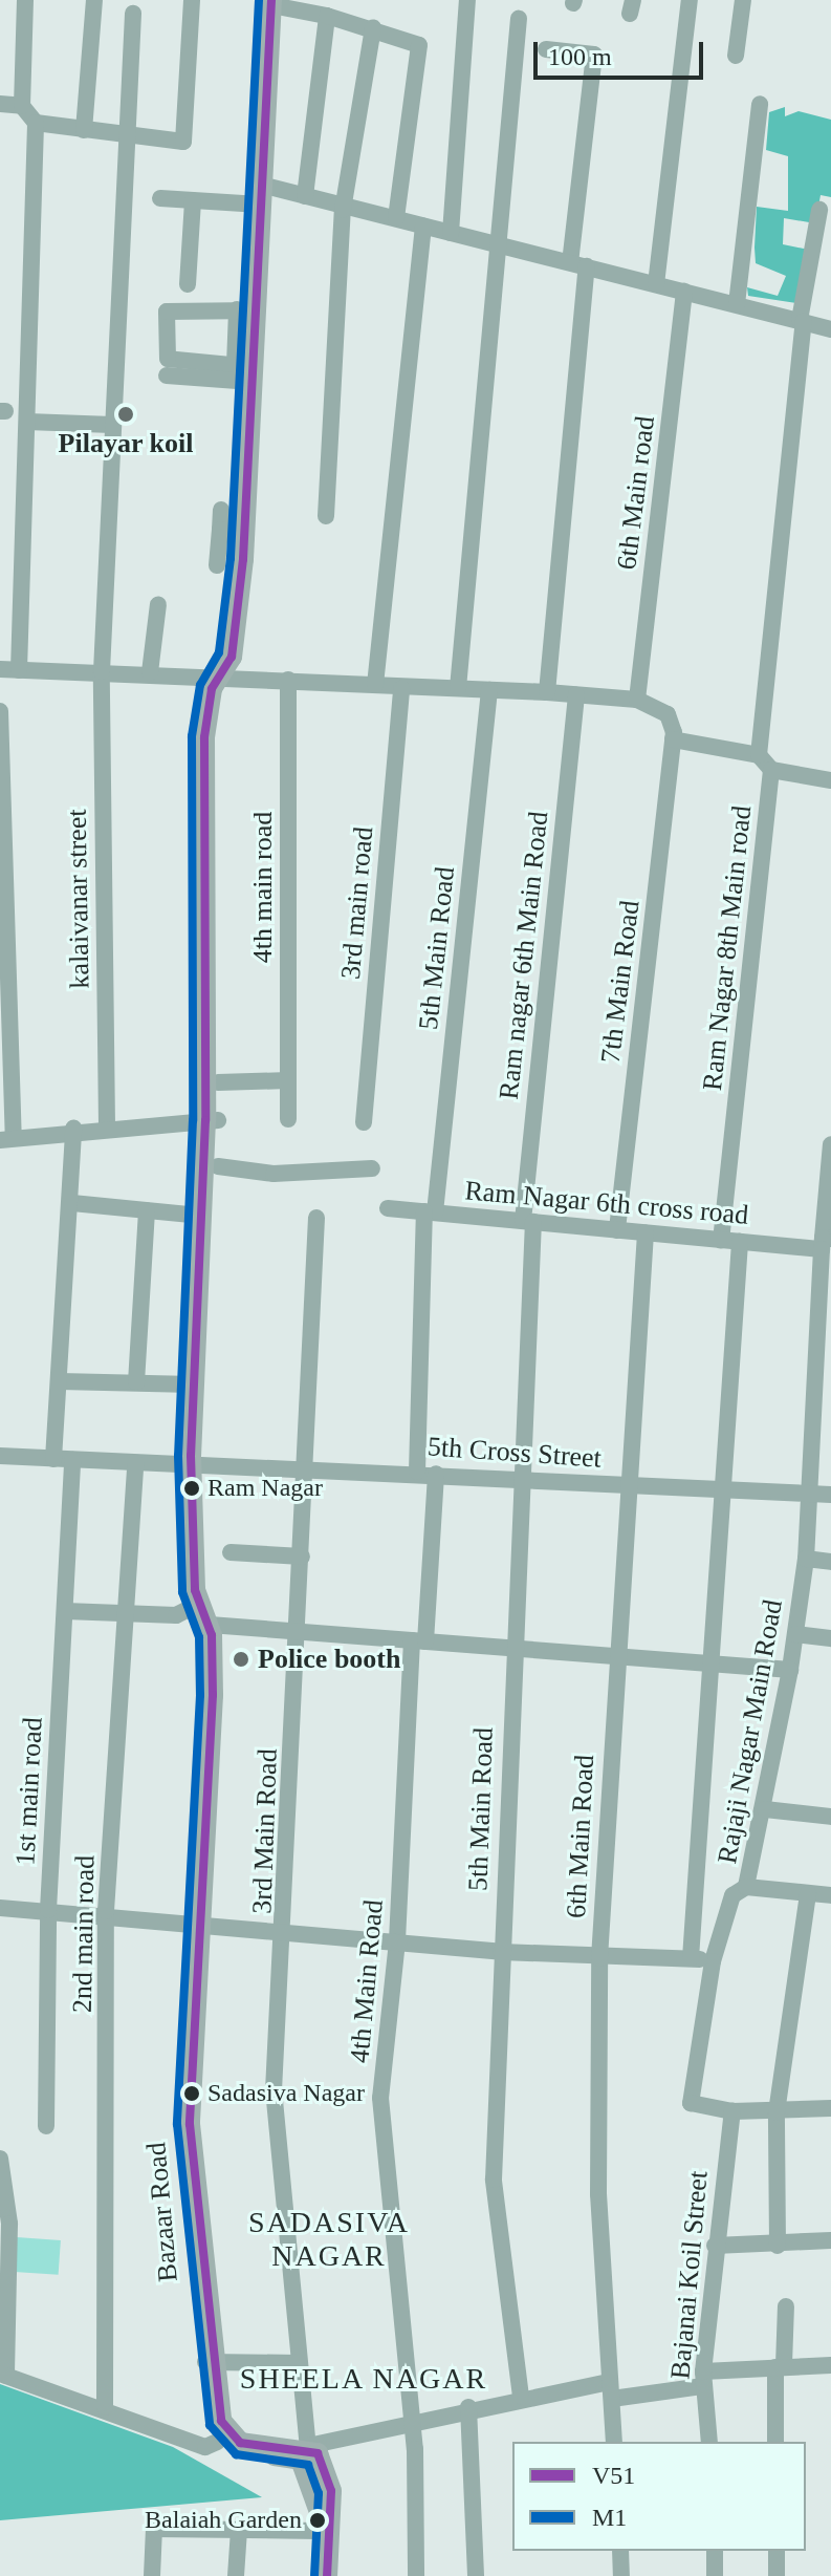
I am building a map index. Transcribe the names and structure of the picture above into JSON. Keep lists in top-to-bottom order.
{
  "streets": {
    "main road": ["Bazaar Road"],
    "street": [
      "6th Main road",
      "4th main road",
      "kalaivanar street",
      "3rd main road",
      "5th Main Road",
      "Ram Nagar 8th Main road",
      "Ram nagar 6th Main Road",
      "7th Main Road",
      "Ram Nagar 6th cross road",
      "5th Cross Street",
      "Rajaji Nagar Main Road",
      "1st main road",
      "3rd Main Road",
      "6th Main Road",
      "2nd main road",
      "4th Main Road",
      "Bajanai Koil Street"
    ]
  },
  "crossings": [
    ["5th Main Road", "Ram nagar 6th Main Road"],
    ["5th Main Road", "Ram Nagar 6th cross road"],
    ["5th Main Road", "5th Cross Street"],
    ["Ram Nagar 8th Main road", "Ram Nagar 6th cross road"],
    ["Ram nagar 6th Main Road", "Ram Nagar 6th cross road"],
    ["7th Main Road", "Ram Nagar 6th cross road"],
    ["Ram Nagar 6th cross road", "Rajaji Nagar Main Road"],
    ["Ram Nagar 6th cross road", "6th Main Road"],
    ["5th Cross Street", "Rajaji Nagar Main Road"],
    ["5th Cross Street", "1st main road"],
    ["5th Cross Street", "3rd Main Road"],
    ["5th Cross Street", "6th Main Road"],
    ["5th Cross Street", "2nd main road"],
    ["5th Cross Street", "4th Main Road"],
    ["5th Cross Street", "Bazaar Road"],
    ["Rajaji Nagar Main Road", "Bajanai Koil Street"],
    ["3rd Main Road", "Bazaar Road"]
  ],
  "districts": ["SADASIVA NAGAR", "SHEELA NAGAR"],
  "places": [
    "Pilayar koil",
    "Ram Nagar",
    "Police booth",
    "Sadasiva Nagar",
    "Balaiah Garden"
  ],
  "lines": ["transit line V51", "transit line M1"],
  "legend": ["V51", "M1"],
  "scale_bar": "100 m"
}
